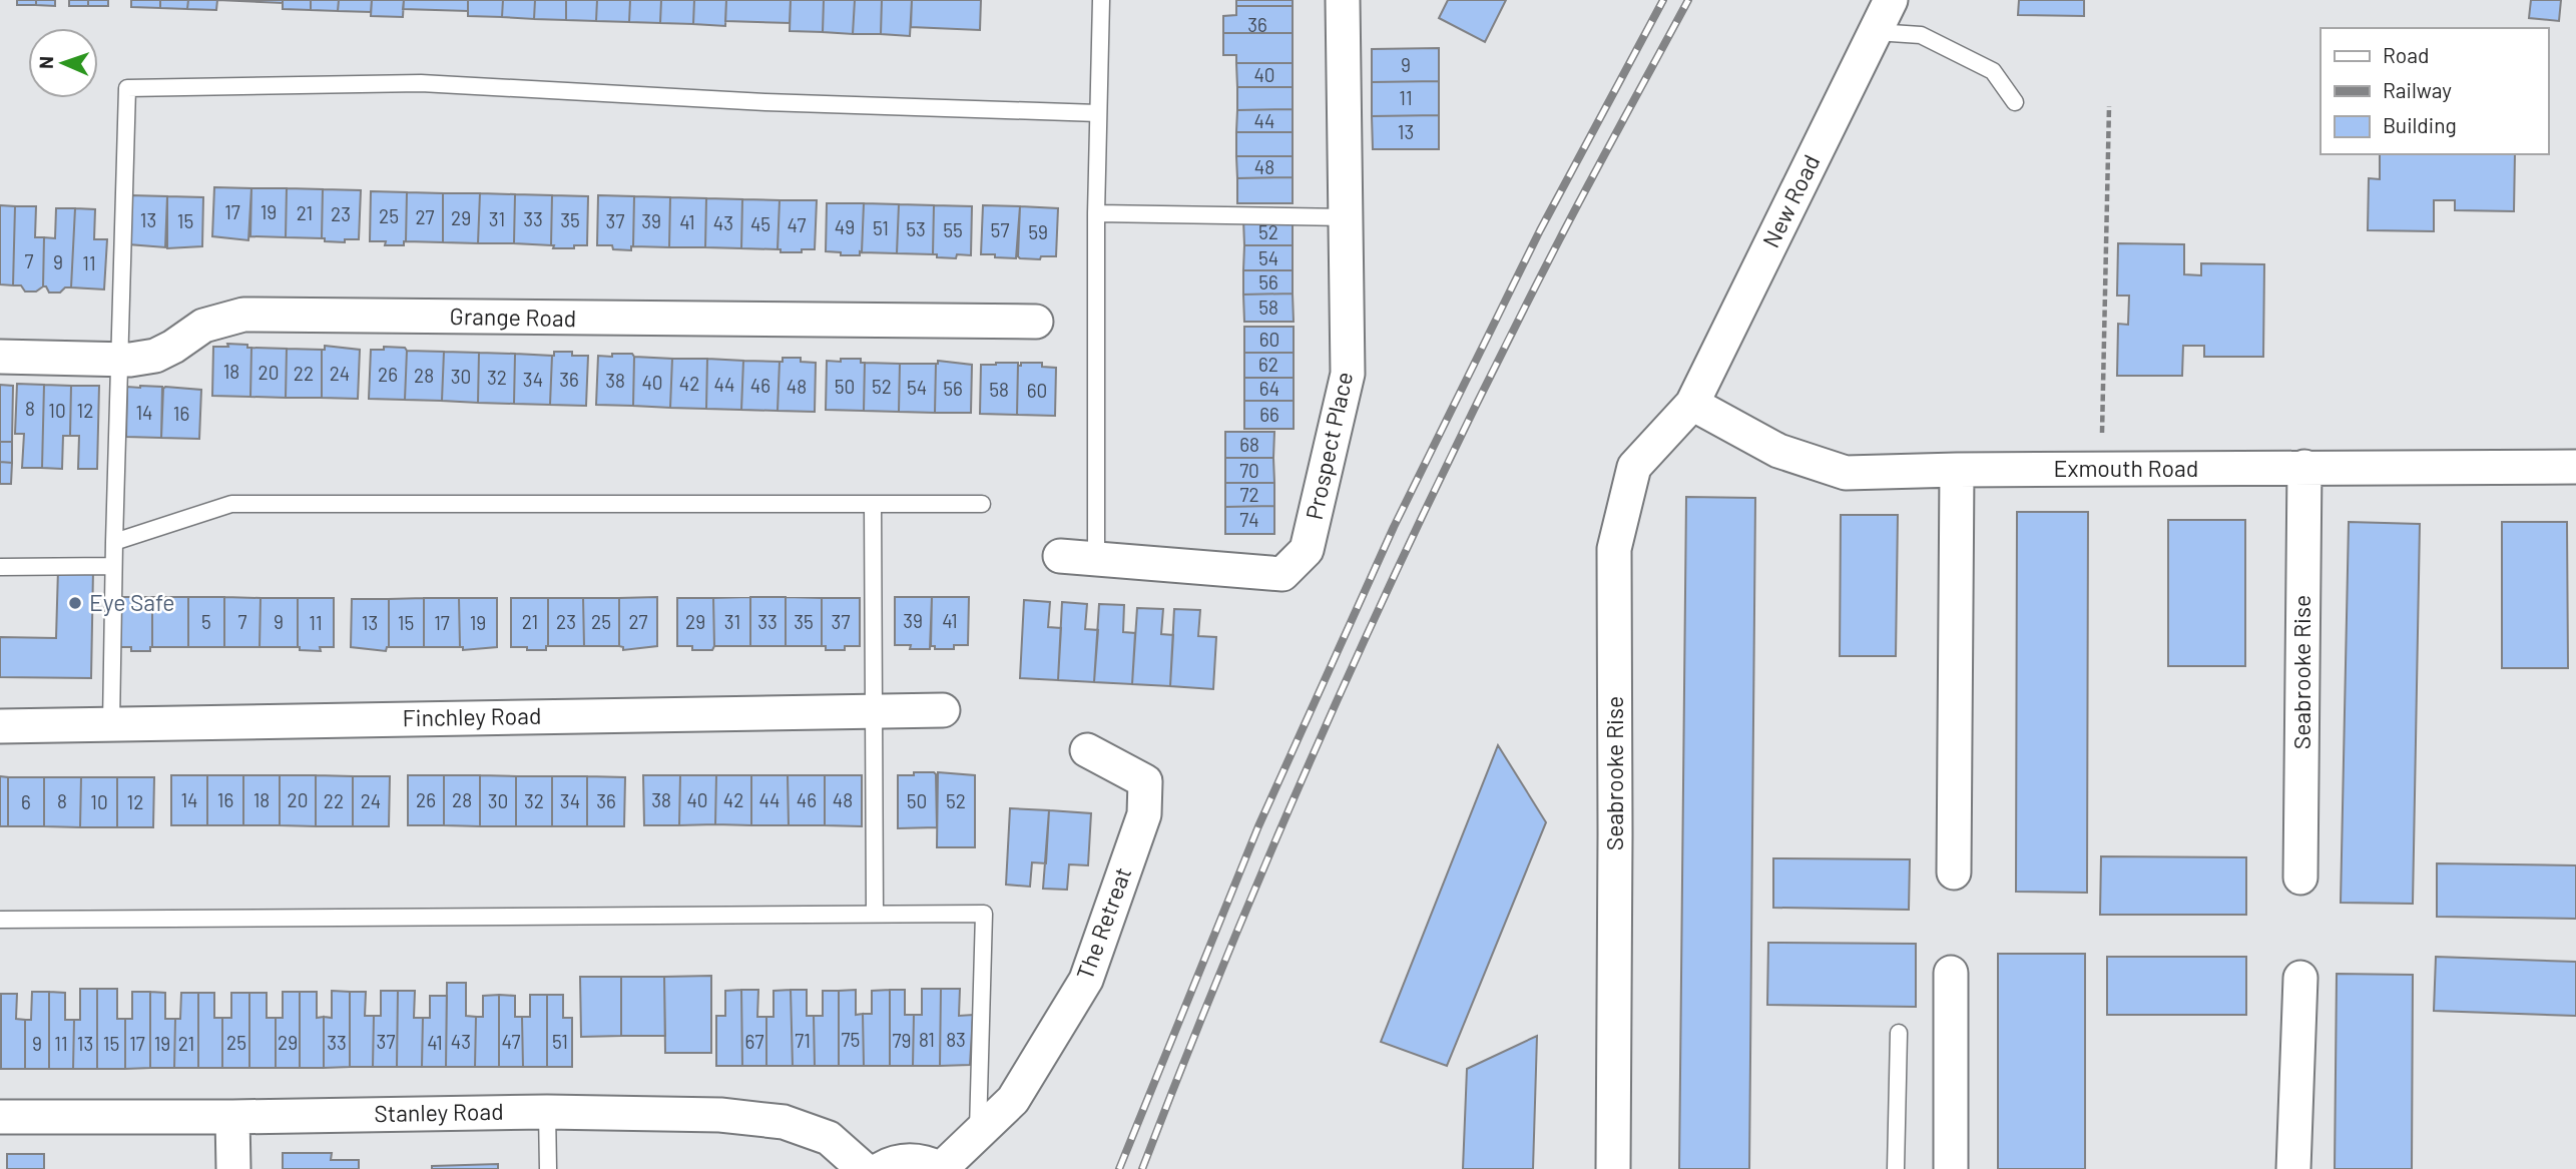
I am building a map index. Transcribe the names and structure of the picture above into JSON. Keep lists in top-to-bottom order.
{
  "streets": {
    "street": [
      "New Road",
      "Grange Road",
      "Prospect Place",
      "Exmouth Road",
      "Seabrooke Rise",
      "Finchley Road",
      "The Retreat",
      "Stanley Road"
    ]
  },
  "crossings": [
    ["New Road", "Exmouth Road"],
    ["New Road", "Seabrooke Rise"],
    ["Exmouth Road", "Seabrooke Rise"]
  ],
  "places": ["Eye Safe"],
  "house_numbers": [
    "36",
    "9",
    "40",
    "11",
    "44",
    "13",
    "48",
    "17",
    "19",
    "21",
    "23",
    "25",
    "27",
    "29",
    "31",
    "33",
    "13",
    "35",
    "15",
    "37",
    "39",
    "41",
    "43",
    "45",
    "47",
    "49",
    "51",
    "53",
    "55",
    "57",
    "59",
    "52",
    "54",
    "7",
    "9",
    "11",
    "56",
    "58",
    "60",
    "62",
    "18",
    "20",
    "22",
    "24",
    "26",
    "28",
    "30",
    "32",
    "34",
    "36",
    "38",
    "40",
    "42",
    "44",
    "46",
    "48",
    "50",
    "52",
    "54",
    "56",
    "64",
    "58",
    "60",
    "8",
    "10",
    "12",
    "14",
    "16",
    "66",
    "68",
    "70",
    "72",
    "74",
    "39",
    "41",
    "5",
    "7",
    "9",
    "21",
    "23",
    "25",
    "27",
    "29",
    "31",
    "33",
    "35",
    "37",
    "11",
    "13",
    "15",
    "17",
    "19",
    "14",
    "16",
    "18",
    "20",
    "26",
    "28",
    "38",
    "40",
    "42",
    "44",
    "46",
    "48",
    "8",
    "22",
    "24",
    "30",
    "32",
    "34",
    "36",
    "50",
    "52",
    "6",
    "10",
    "12",
    "75",
    "81",
    "83",
    "71",
    "79",
    "37",
    "43",
    "47",
    "51",
    "67",
    "25",
    "29",
    "33",
    "41",
    "9",
    "11",
    "13",
    "15",
    "17",
    "19",
    "21"
  ],
  "legend": ["Road", "Railway", "Building"],
  "north": "left"
}
